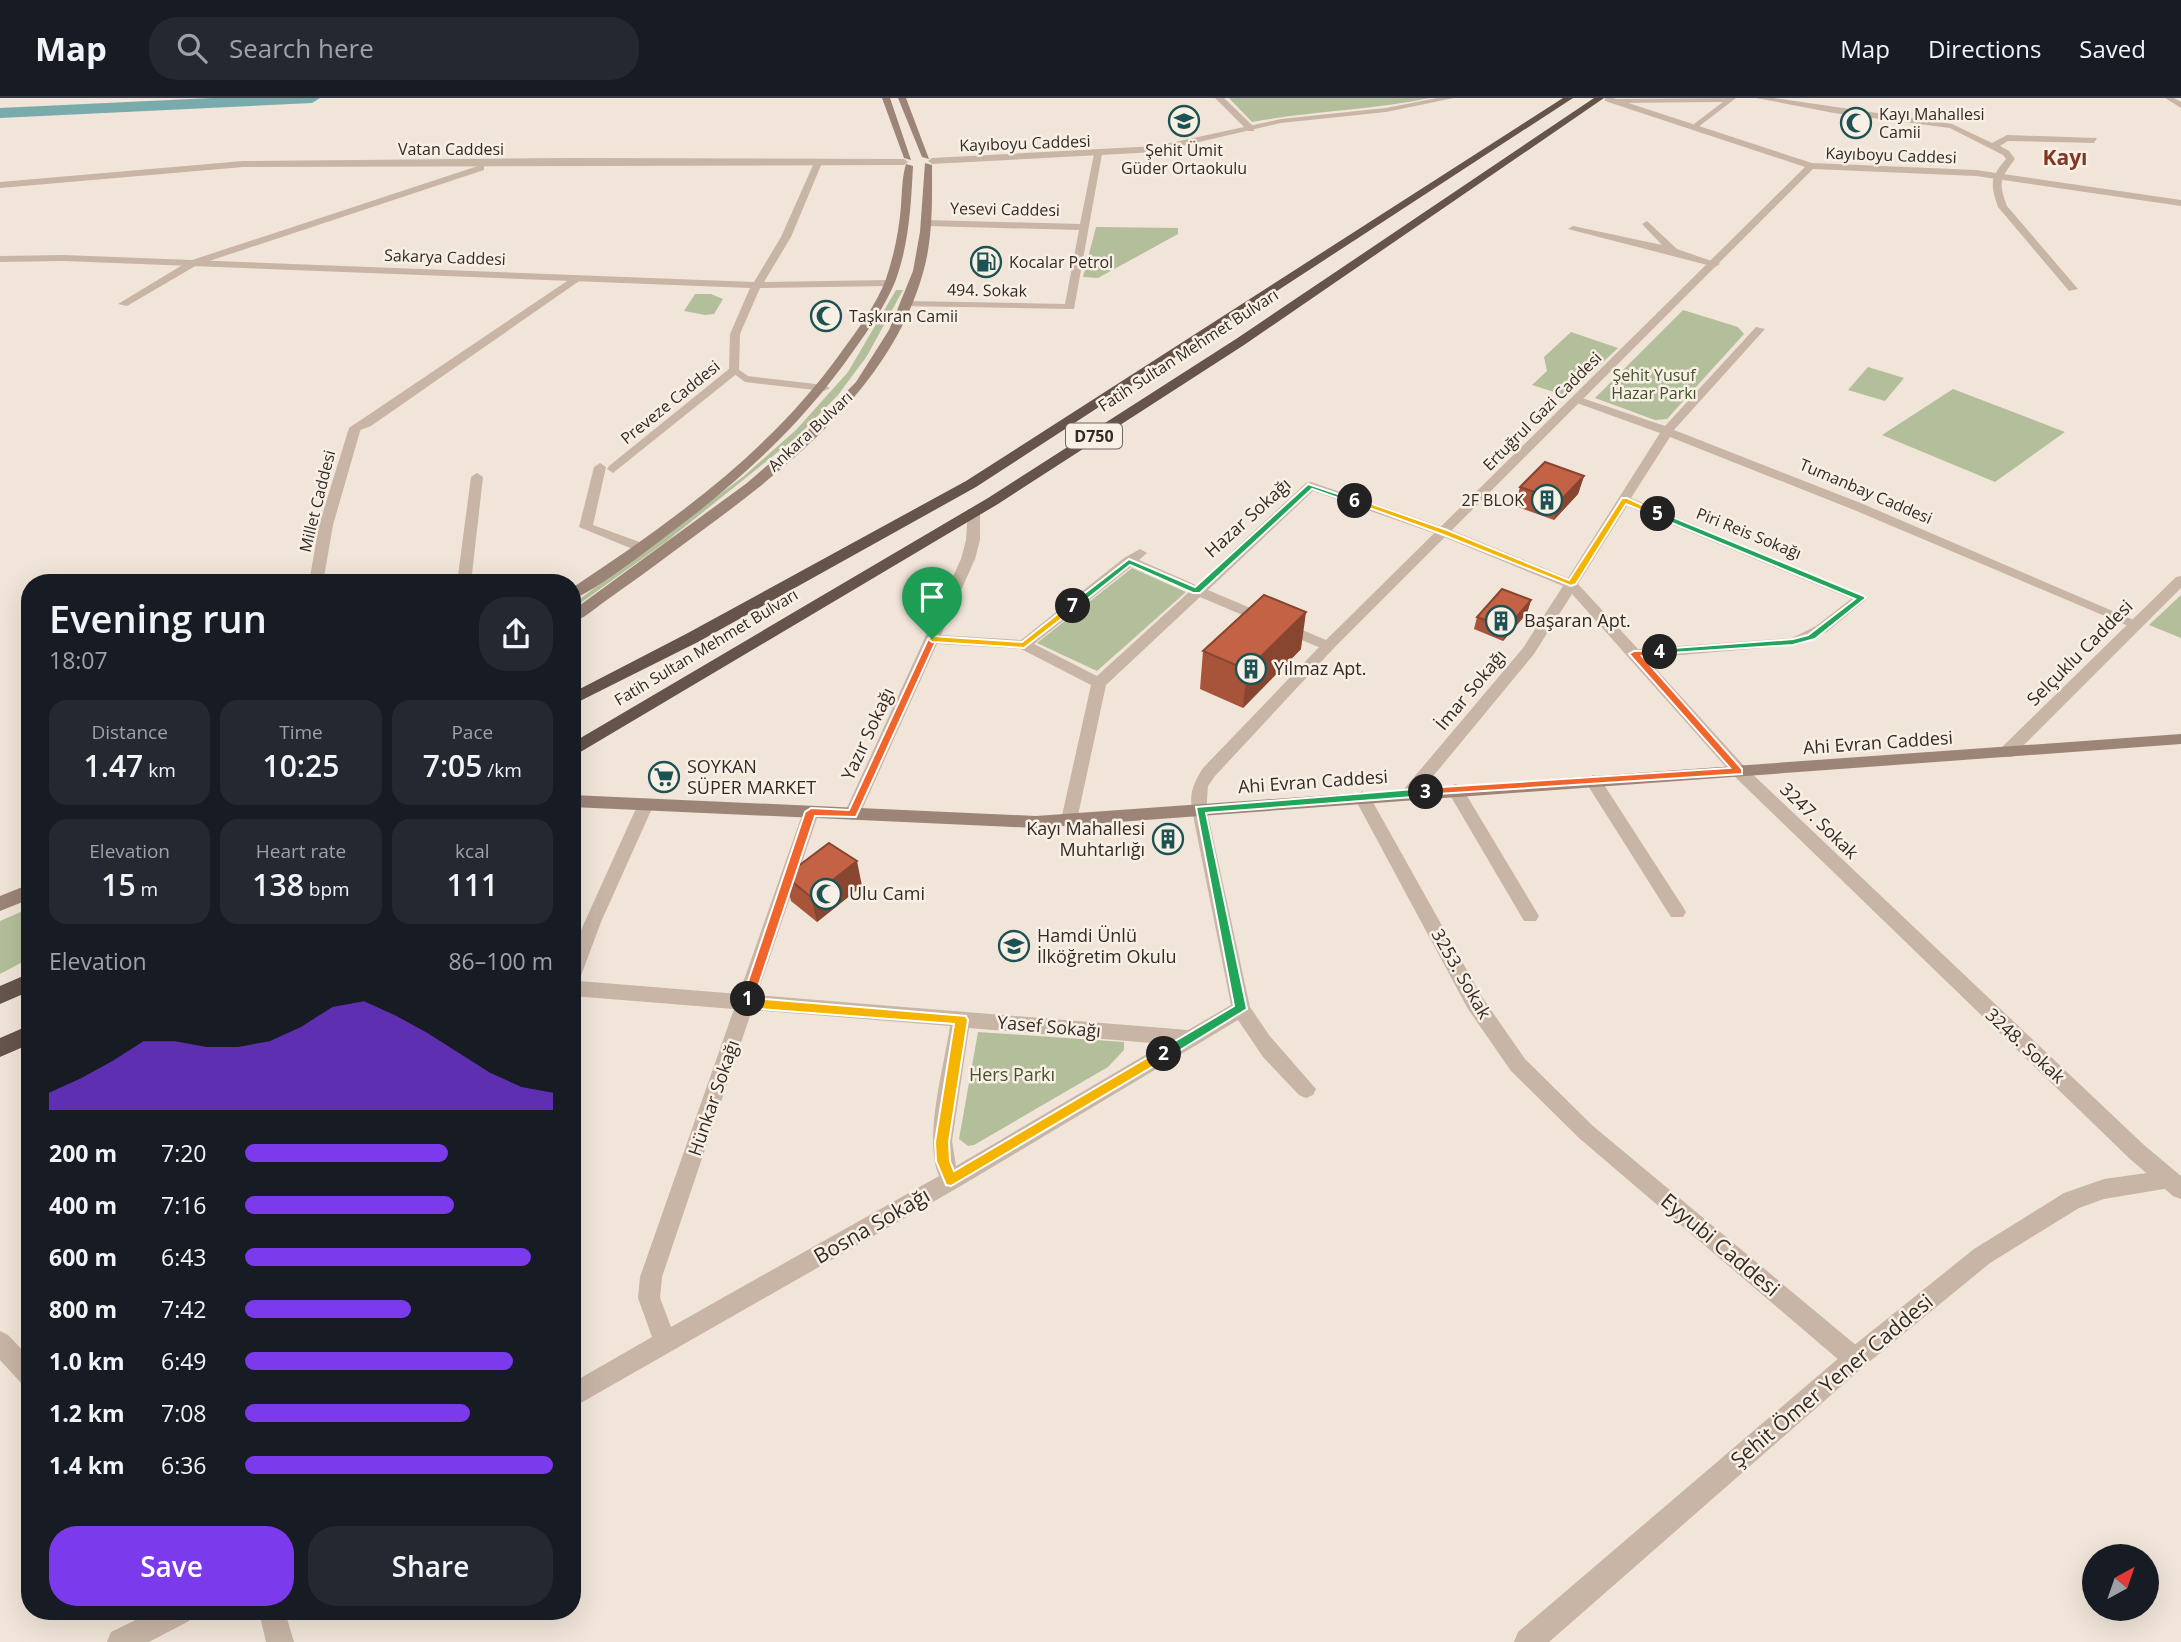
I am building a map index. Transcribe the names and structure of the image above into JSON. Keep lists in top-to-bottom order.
{
  "streets": {
    "highway": ["Fatih Sultan Mehmet Bulvarı", "D750"],
    "main road": ["Ankara Bulvarı", "Ahi Evran Caddesi"],
    "street": [
      "Kayıboyu Caddesi",
      "Vatan Caddesi",
      "Yesevi Caddesi",
      "Sakarya Caddesi",
      "494. Sokak",
      "Preveze Caddesi",
      "Ertuğrul Gazi Caddesi",
      "Tumanbay Caddesi",
      "Millet Caddesi",
      "Hazar Sokağı",
      "Piri Reis Sokağı",
      "Selçuklu Caddesi",
      "İmar Sokağı",
      "Yazır Sokağı",
      "3247. Sokak",
      "3253. Sokak",
      "Yasef Sokağı",
      "3248. Sokak",
      "Hünkar Sokağı",
      "Bosna Sokağı",
      "Eyyubi Caddesi",
      "Şehit Ömer Yener Caddesi"
    ]
  },
  "crossings": [
    ["Kayıboyu Caddesi", "Ertuğrul Gazi Caddesi"],
    ["Kayıboyu Caddesi", "Ankara Bulvarı"],
    ["Vatan Caddesi", "Preveze Caddesi"],
    ["Vatan Caddesi", "Ankara Bulvarı"],
    ["Yesevi Caddesi", "494. Sokak"],
    ["Yesevi Caddesi", "Ankara Bulvarı"],
    ["Sakarya Caddesi", "Preveze Caddesi"],
    ["Sakarya Caddesi", "Ankara Bulvarı"],
    ["Sakarya Caddesi", "Millet Caddesi"],
    ["494. Sokak", "Ankara Bulvarı"],
    ["Fatih Sultan Mehmet Bulvarı", "Yazır Sokağı"],
    ["Preveze Caddesi", "Ankara Bulvarı"],
    ["Ertuğrul Gazi Caddesi", "Tumanbay Caddesi"],
    ["Ertuğrul Gazi Caddesi", "Hazar Sokağı"],
    ["Ertuğrul Gazi Caddesi", "Ahi Evran Caddesi"],
    ["Tumanbay Caddesi", "Selçuklu Caddesi"],
    ["Tumanbay Caddesi", "İmar Sokağı"],
    ["Piri Reis Sokağı", "İmar Sokağı"],
    ["Piri Reis Sokağı", "3247. Sokak"],
    ["Selçuklu Caddesi", "Ahi Evran Caddesi"],
    ["İmar Sokağı", "Ahi Evran Caddesi"],
    ["İmar Sokağı", "3247. Sokak"],
    ["Yazır Sokağı", "Ahi Evran Caddesi"],
    ["Ahi Evran Caddesi", "3247. Sokak"],
    ["Ahi Evran Caddesi", "3253. Sokak"],
    ["Ahi Evran Caddesi", "Hünkar Sokağı"],
    ["3247. Sokak", "3248. Sokak"],
    ["3253. Sokak", "Eyyubi Caddesi"],
    ["Yasef Sokağı", "Hünkar Sokağı"],
    ["Yasef Sokağı", "Bosna Sokağı"],
    ["3248. Sokak", "Şehit Ömer Yener Caddesi"],
    ["Hünkar Sokağı", "Bosna Sokağı"],
    ["Eyyubi Caddesi", "Şehit Ömer Yener Caddesi"]
  ],
  "districts": ["Kayı"],
  "parks": ["Şehit Yusuf Hazar Parkı", "Hers Parkı"],
  "places": {
    "school or university": ["Şehit Ümit Güder Ortaokulu", "Hamdi Ünlü İlköğretim Okulu"],
    "mosque": ["Kayı Mahallesi Camii", "Taşkıran Camii", "Ulu Cami"],
    "fuel station": ["Kocalar Petrol"],
    "building": [
      "2F BLOK",
      "Başaran Apt.",
      "Yılmaz Apt.",
      "Kayı Mahallesi Muhtarlığı"
    ],
    "supermarket": ["SOYKAN SÜPER MARKET"]
  },
  "north": "top right",
  "page": {
    "header": "Map",
    "search": "Search here",
    "nav": ["Map", "Directions", "Saved"],
    "pins": [
      "6",
      "5",
      "7",
      "4",
      "3",
      "1",
      "2"
    ],
    "heading": ["Evening run", "18:07"],
    "stats": [
      ["Distance", "1.47 km"],
      ["Time", "10:25"],
      ["Pace", "7:05 /km"],
      ["Elevation", "15 m"],
      ["Heart rate", "138 bpm"],
      ["kcal", "111"]
    ],
    "chart": ["Elevation", "86–100 m"],
    "list": [
      {
        "name": "200 m",
        "note": "7:20"
      },
      {
        "name": "400 m",
        "note": "7:16"
      },
      {
        "name": "600 m",
        "note": "6:43"
      },
      {
        "name": "800 m",
        "note": "7:42"
      },
      {
        "name": "1.0 km",
        "note": "6:49"
      },
      {
        "name": "1.2 km",
        "note": "7:08"
      },
      {
        "name": "1.4 km",
        "note": "6:36"
      }
    ],
    "buttons": ["Save", "Share"]
  }
}
